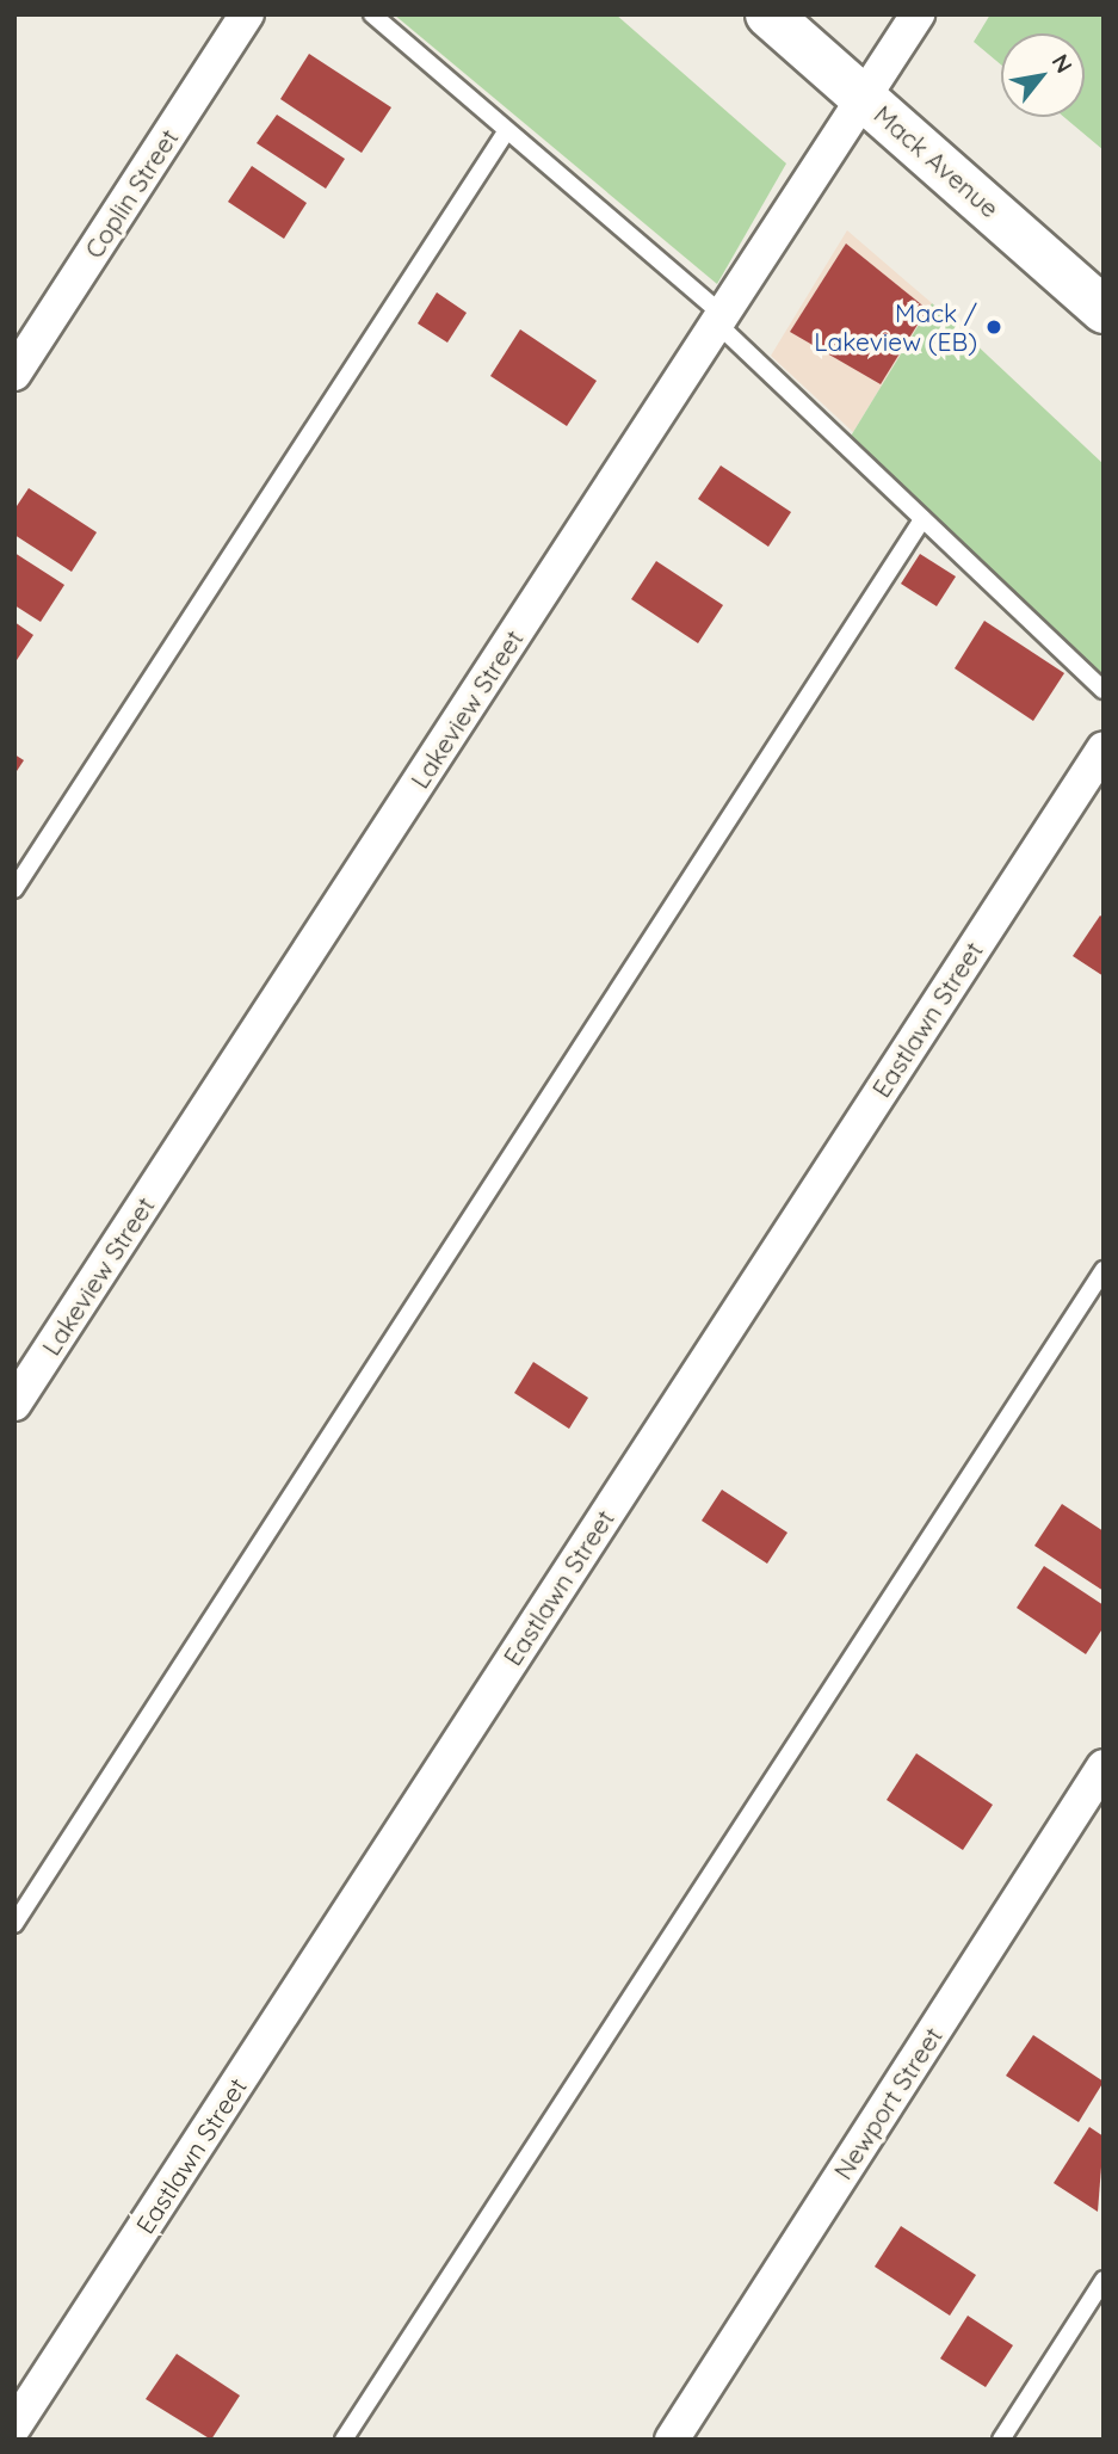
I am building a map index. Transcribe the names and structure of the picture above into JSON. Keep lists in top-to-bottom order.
{
  "streets": {
    "main road": ["Mack Avenue"],
    "street": [
      "Coplin Street",
      "Lakeview Street",
      "Eastlawn Street",
      "Newport Street"
    ]
  },
  "crossings": [
    ["Mack Avenue", "Lakeview Street"]
  ],
  "places": ["Mack / Lakeview (EB)"],
  "north": "top right"
}
